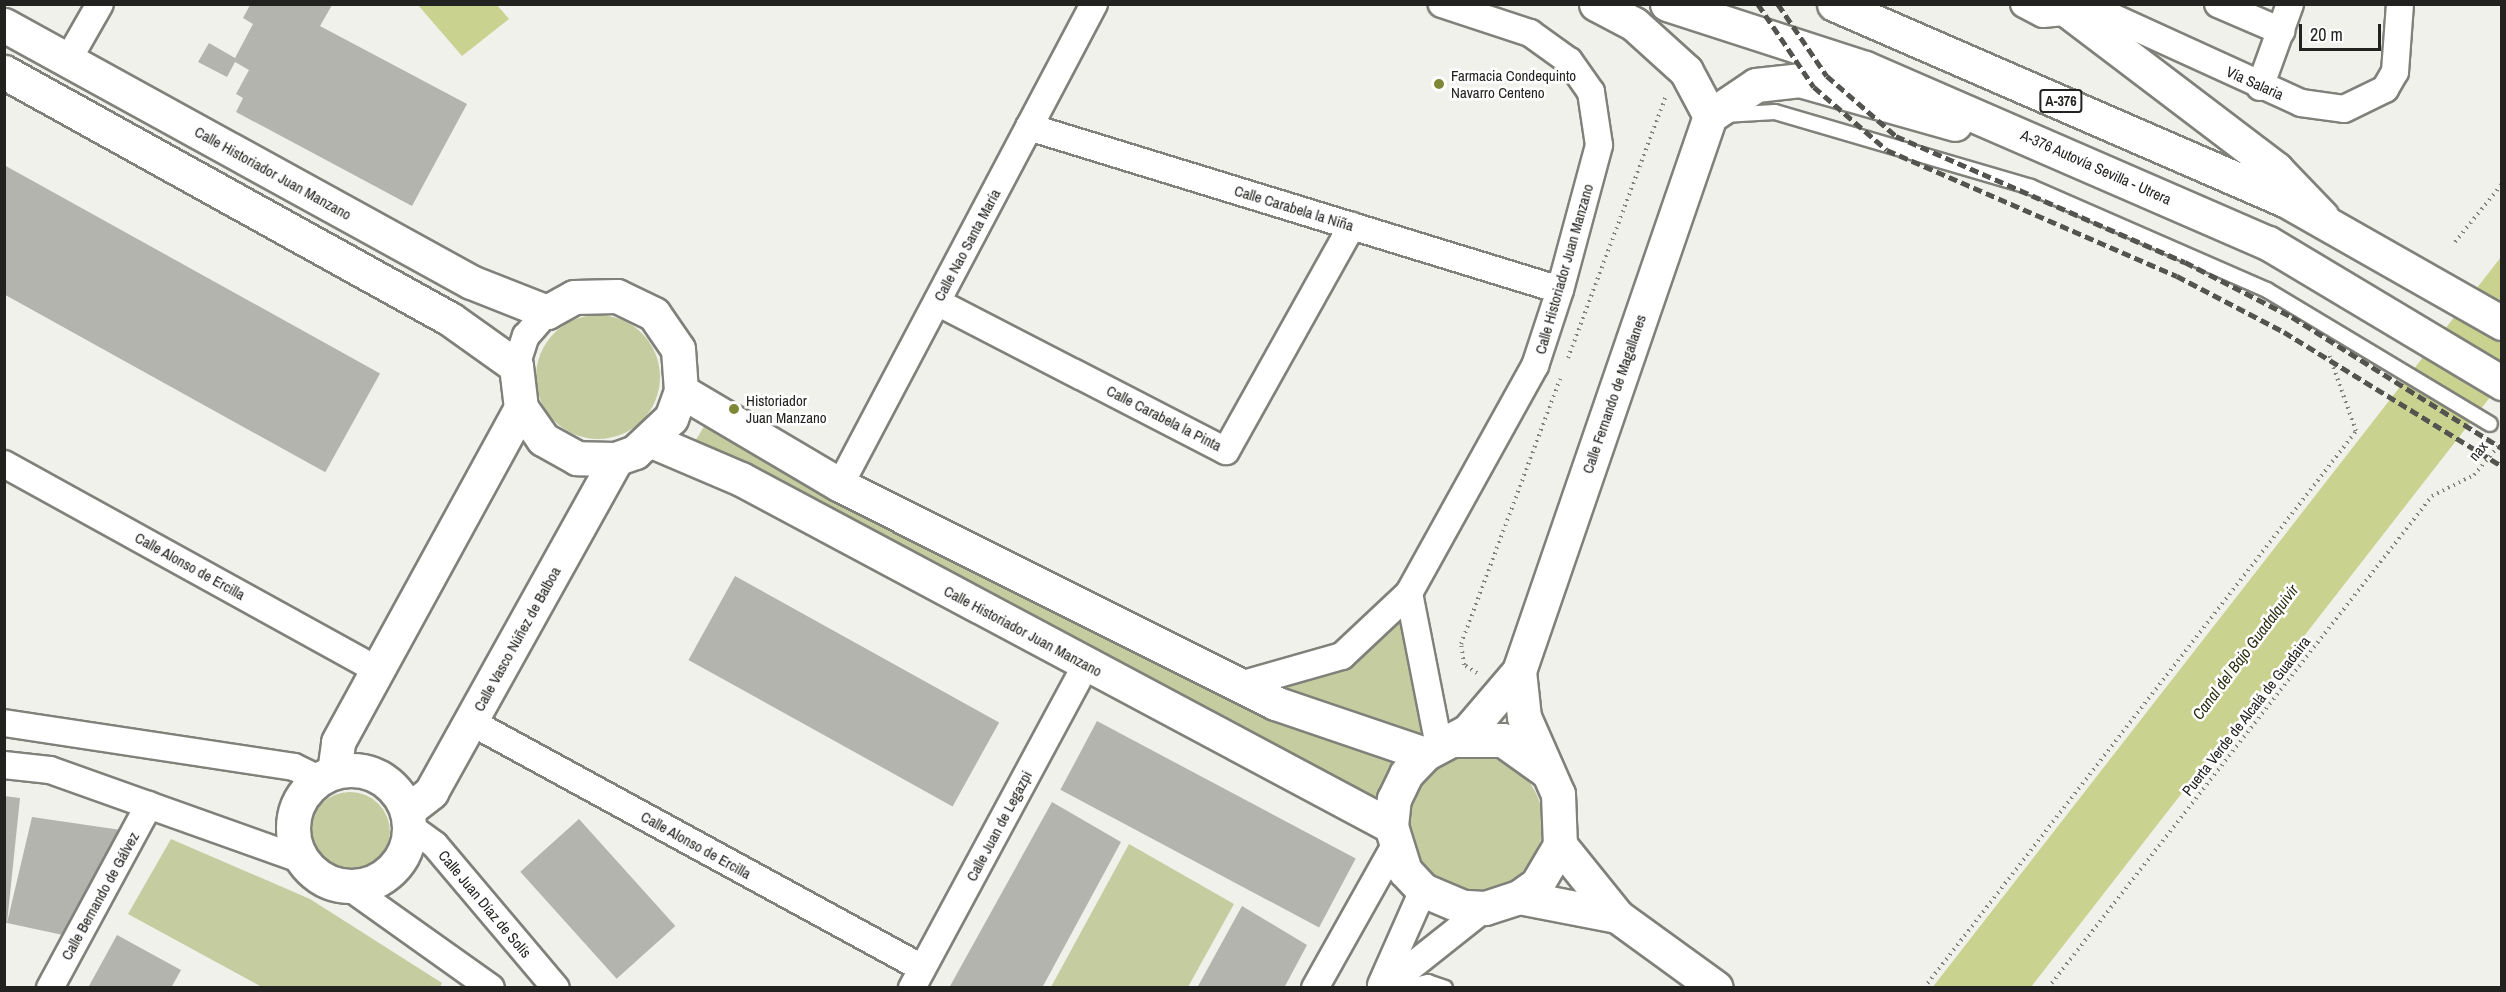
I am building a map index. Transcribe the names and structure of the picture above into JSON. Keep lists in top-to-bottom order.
{
  "streets": {
    "street": [
      "Vía Salaria",
      "A-376",
      "A-376 Autovía Sevilla - Utrera",
      "Calle Historiador Juan Manzano",
      "Calle Carabela la Niña",
      "Calle Nao Santa María",
      "Calle Fernando de Magallanes",
      "Calle Carabela la Pinta",
      "Calle Alonso de Ercilla",
      "Calle Vasco Núñez de Balboa",
      "Calle Juan de Legazpi",
      "Calle Bernando de Gálvez",
      "Calle Juan Díaz de Solís"
    ],
    "path": ["nax", "Puerta Verde de Alcalá de Guadaira"]
  },
  "crossings": [
    ["Calle Historiador Juan Manzano", "Calle Carabela la Niña"],
    ["Calle Historiador Juan Manzano", "Calle Vasco Núñez de Balboa"],
    ["Calle Historiador Juan Manzano", "Calle Juan de Legazpi"],
    ["Calle Carabela la Niña", "Calle Nao Santa María"],
    ["Calle Carabela la Niña", "Calle Carabela la Pinta"],
    ["Calle Nao Santa María", "Calle Carabela la Pinta"],
    ["nax", "Puerta Verde de Alcalá de Guadaira"],
    ["Calle Alonso de Ercilla", "Calle Vasco Núñez de Balboa"],
    ["Calle Alonso de Ercilla", "Calle Juan de Legazpi"],
    ["Calle Vasco Núñez de Balboa", "Calle Juan Díaz de Solís"]
  ],
  "water": ["Canal del Bajo Guadalquivir"],
  "places": ["Farmacia Condequinto Navarro Centeno", "Historiador Juan Manzano"],
  "scale_bar": "20 m"
}
